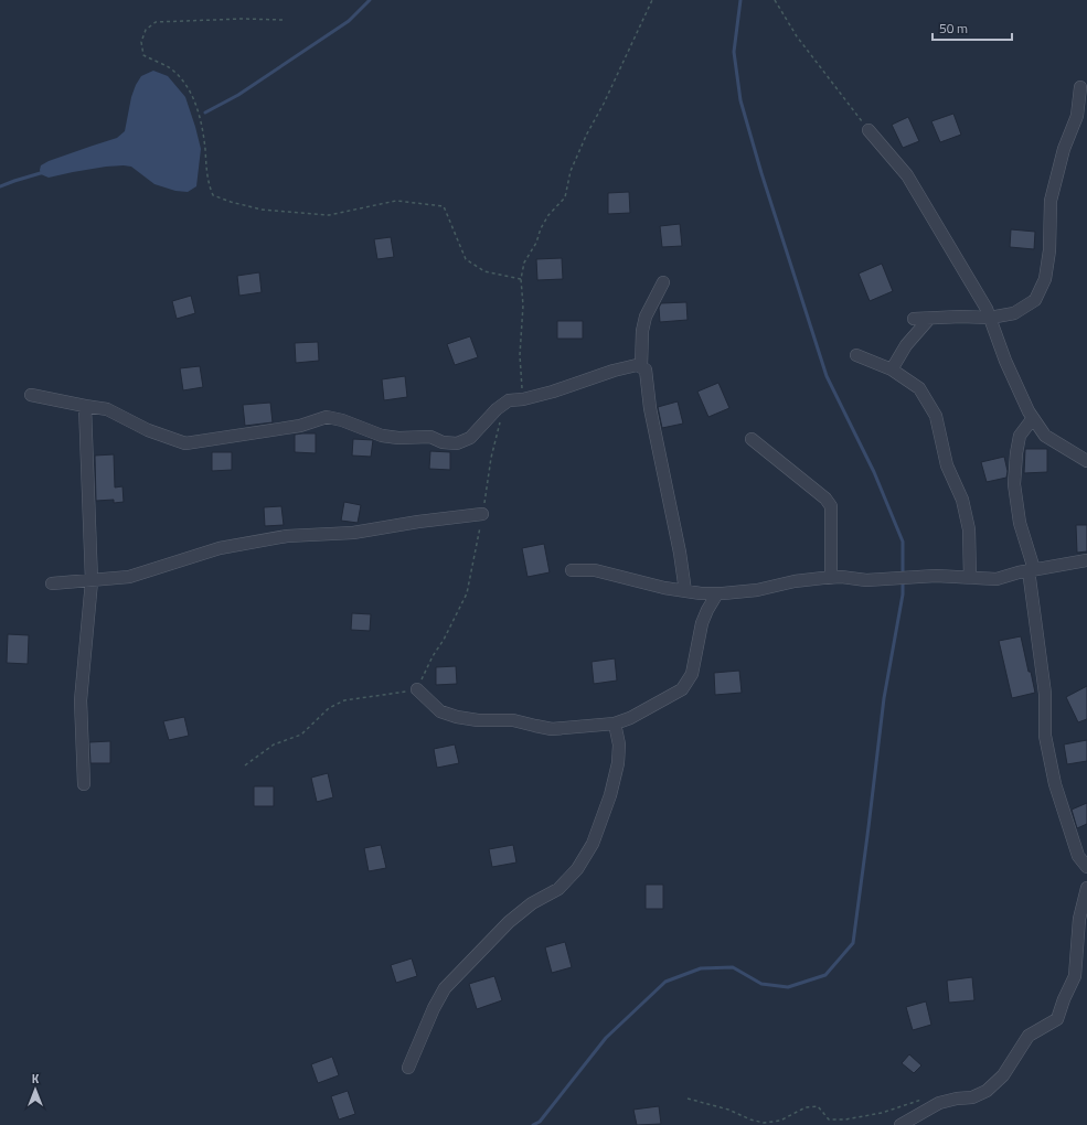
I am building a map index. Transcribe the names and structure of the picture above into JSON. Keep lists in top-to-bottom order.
{
  "scale_bar": "50 m",
  "north": "top"
}
